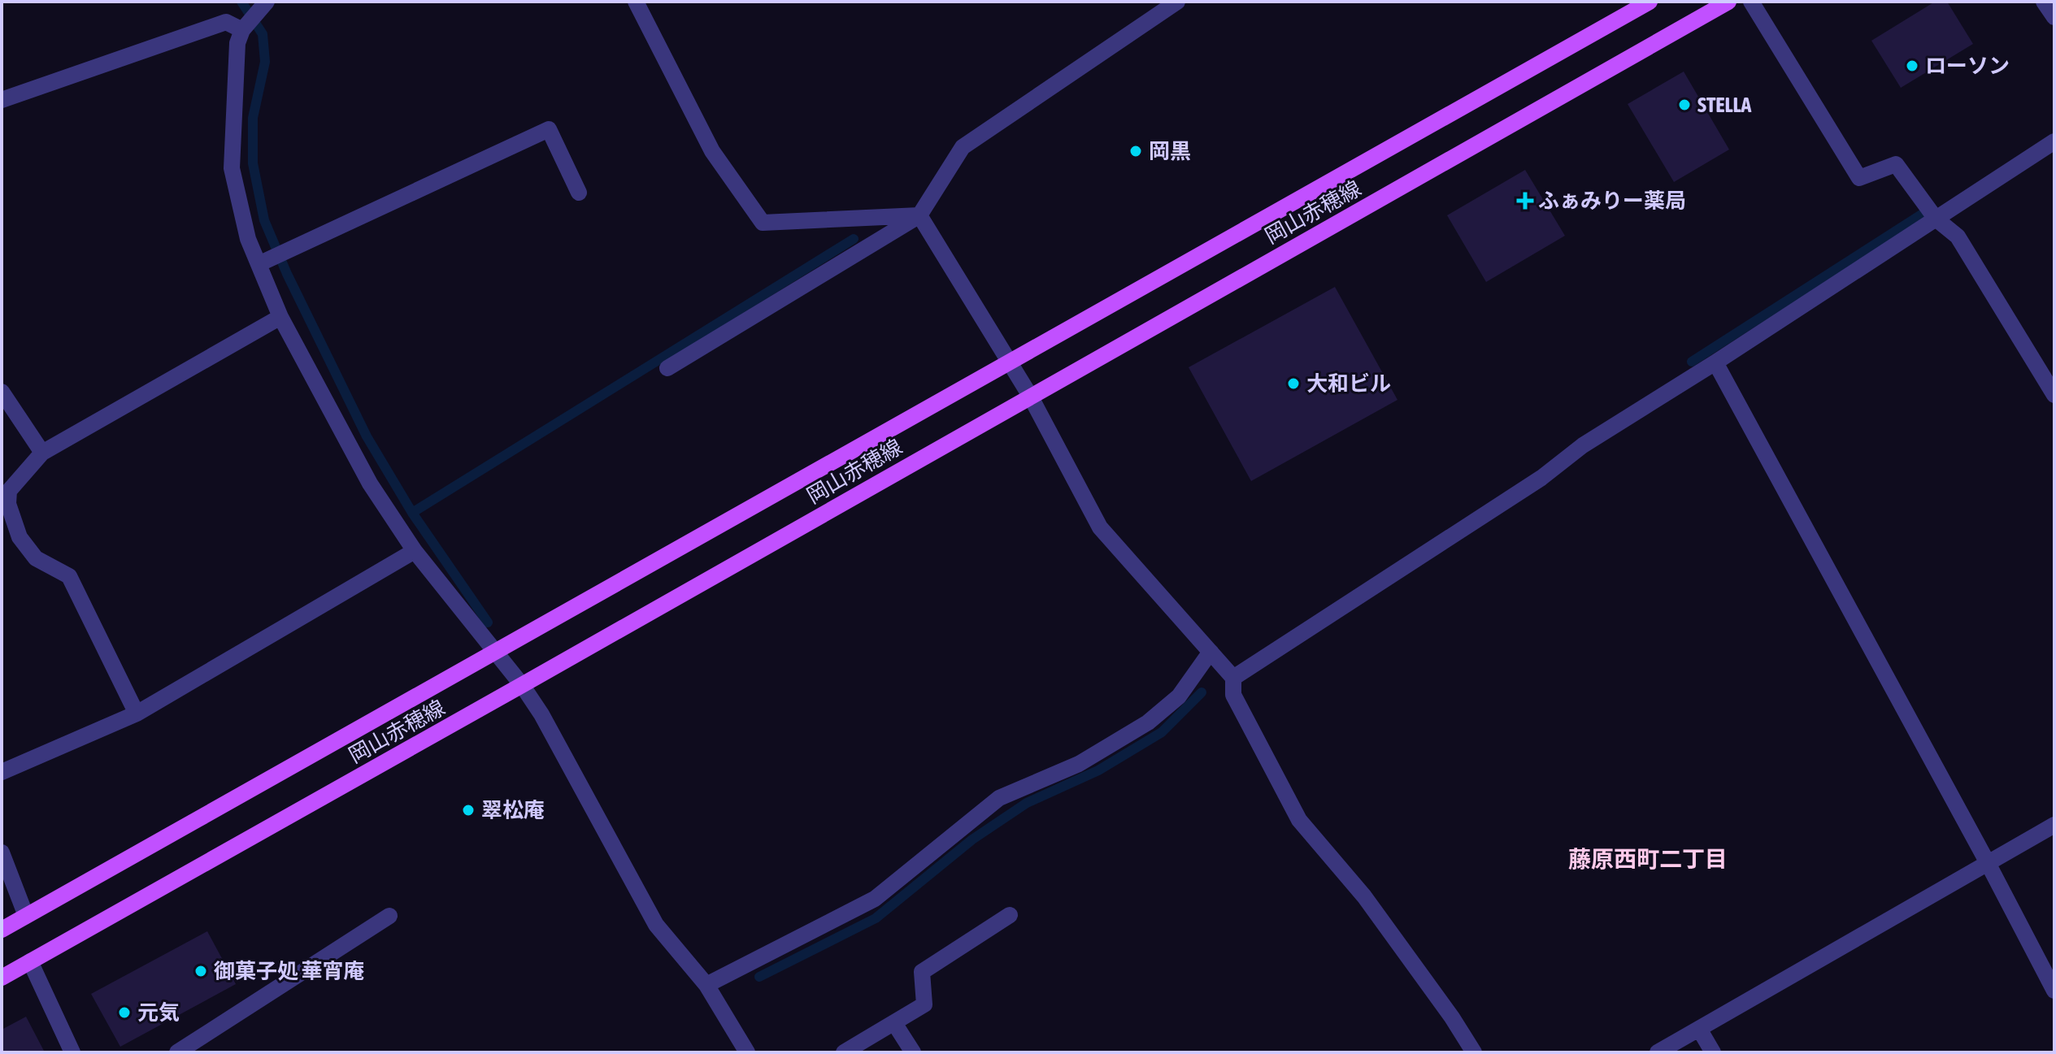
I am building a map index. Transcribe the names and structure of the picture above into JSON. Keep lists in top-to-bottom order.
{
  "streets": {
    "main road": ["岡山赤穂線"]
  },
  "districts": ["藤原西町二丁目"],
  "places": {
    "other": [
      "ローソン",
      "STELLA",
      "岡黒",
      "大和ビル",
      "翠松庵",
      "御菓子処 華宵庵",
      "元気"
    ],
    "health": ["ふぁみりー薬局"]
  }
}
